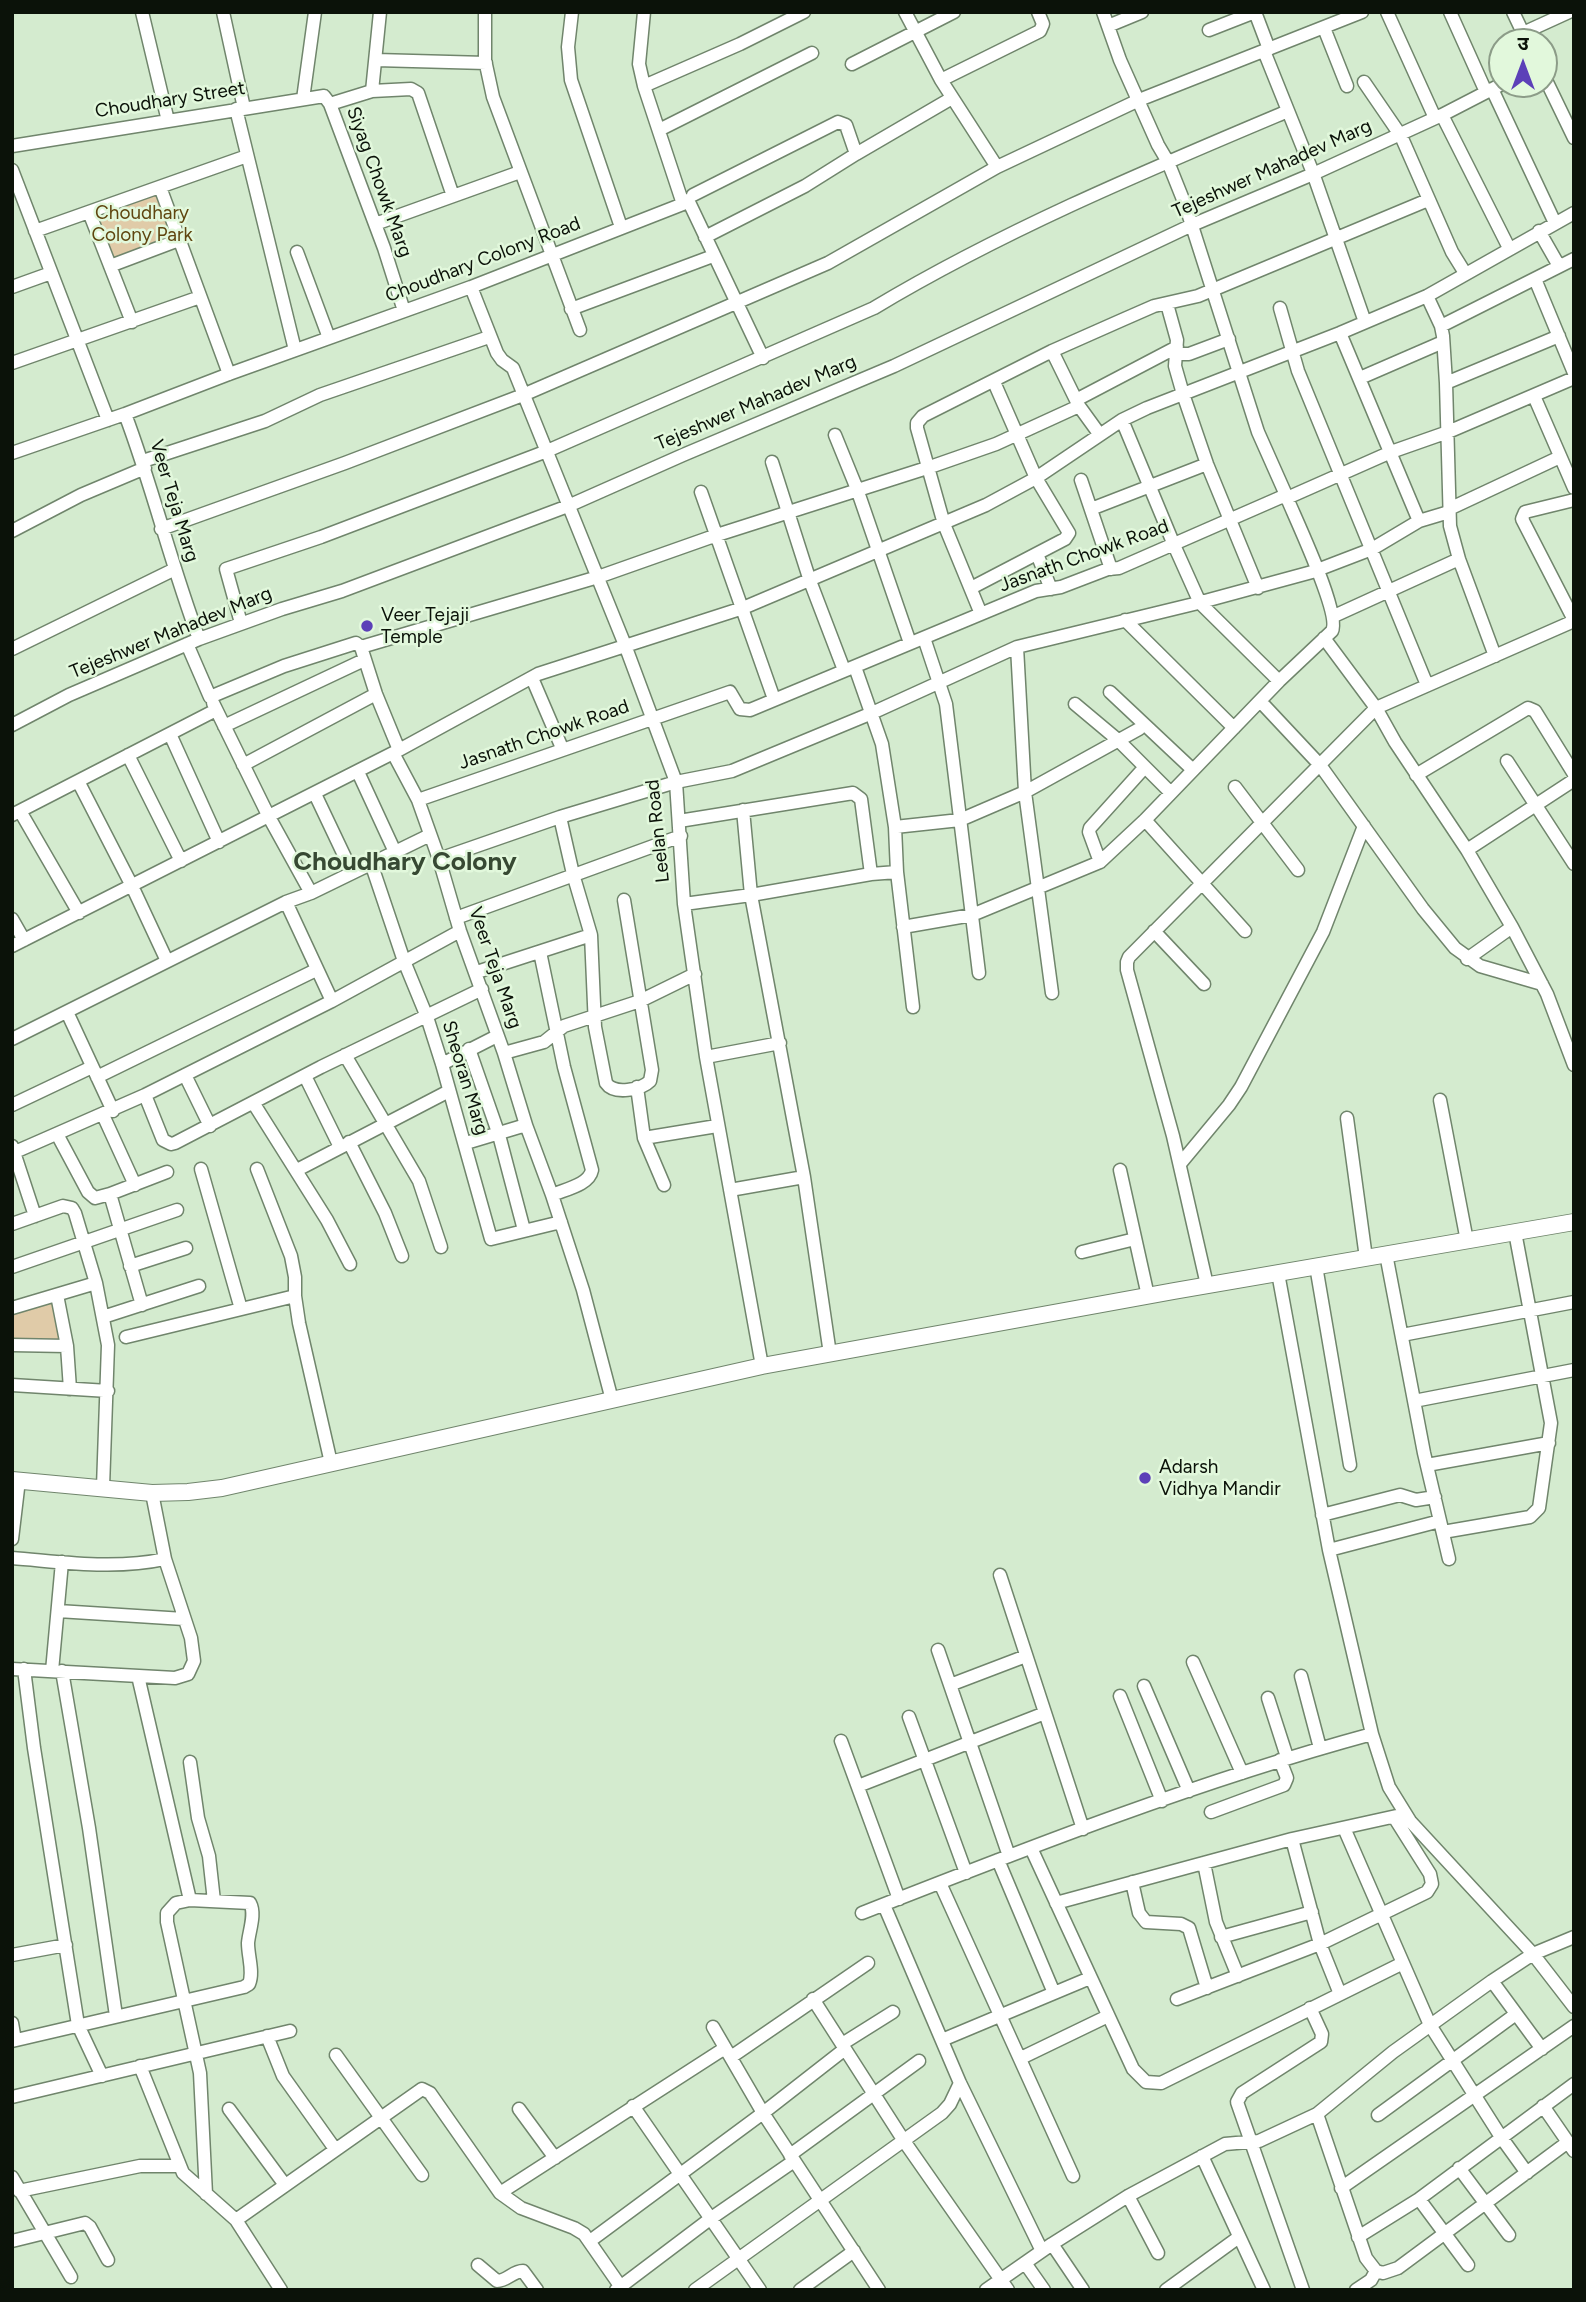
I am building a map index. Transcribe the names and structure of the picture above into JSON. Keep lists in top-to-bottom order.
{
  "streets": {
    "street": [
      "Choudhary Street",
      "Tejeshwer Mahadev Marg",
      "Siyag Chowk Marg",
      "Choudhary Colony Road",
      "Veer Teja Marg",
      "Jasnath Chowk Road",
      "Leelan Road",
      "Sheoran Marg"
    ]
  },
  "crossings": [
    ["Choudhary Street", "Siyag Chowk Marg"],
    ["Tejeshwer Mahadev Marg", "Veer Teja Marg"],
    ["Tejeshwer Mahadev Marg", "Jasnath Chowk Road"],
    ["Tejeshwer Mahadev Marg", "Leelan Road"],
    ["Siyag Chowk Marg", "Choudhary Colony Road"],
    ["Choudhary Colony Road", "Veer Teja Marg"],
    ["Choudhary Colony Road", "Leelan Road"],
    ["Veer Teja Marg", "Jasnath Chowk Road"],
    ["Veer Teja Marg", "Sheoran Marg"],
    ["Jasnath Chowk Road", "Leelan Road"]
  ],
  "districts": ["Choudhary Colony"],
  "parks": ["Choudhary Colony Park"],
  "places": ["Veer Tejaji Temple", "Adarsh Vidhya Mandir"],
  "north": "top"
}
